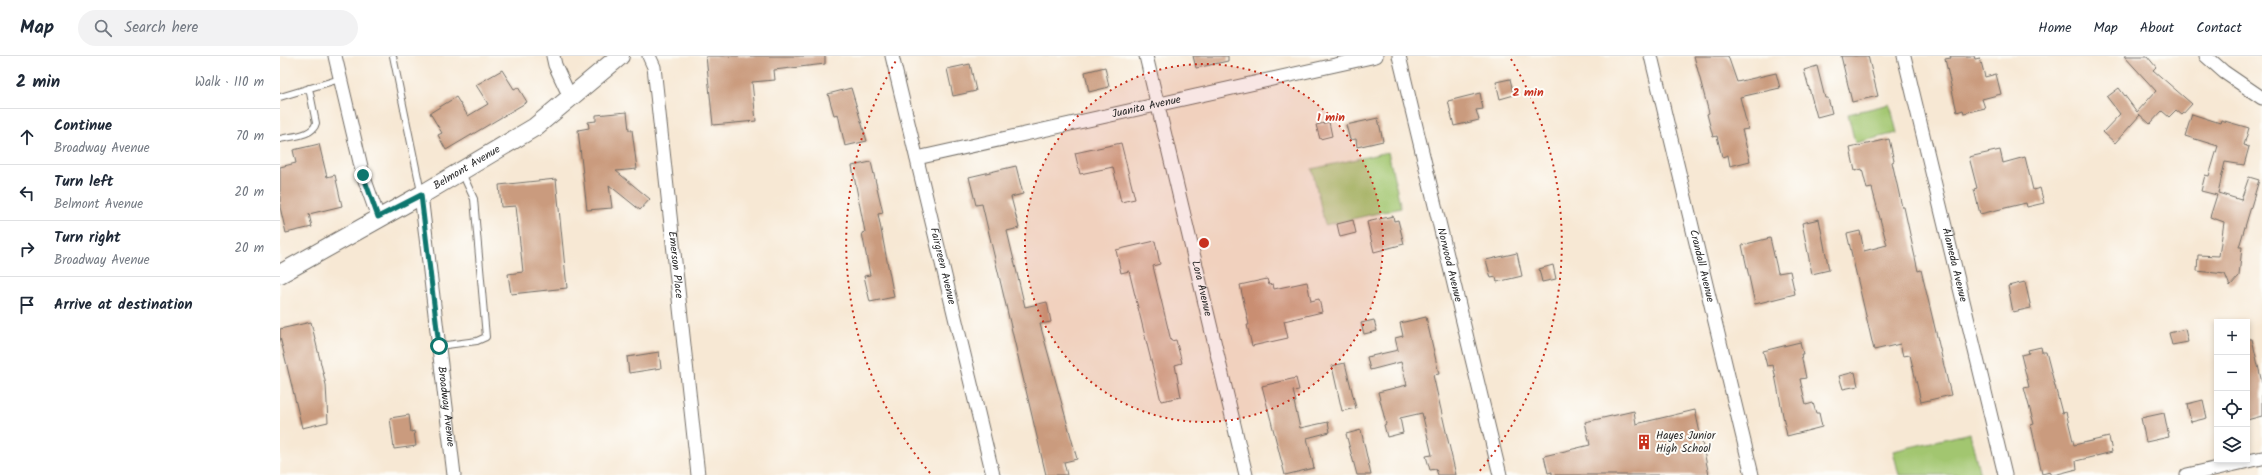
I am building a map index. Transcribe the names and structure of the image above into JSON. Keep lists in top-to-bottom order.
{
  "streets": {
    "main road": ["Belmont Avenue"],
    "street": [
      "Juanita Avenue",
      "Emerson Place",
      "Fairgreen Avenue",
      "Norwood Avenue",
      "Crandall Avenue",
      "Alameda Avenue",
      "Lora Avenue",
      "Broadway Avenue"
    ]
  },
  "crossings": [
    ["Juanita Avenue", "Fairgreen Avenue"],
    ["Juanita Avenue", "Lora Avenue"],
    ["Belmont Avenue", "Broadway Avenue"]
  ],
  "places": {
    "building": ["Hayes Junior High School"]
  },
  "page": {
    "header": "Map",
    "search": "Search here",
    "nav": [
      "Home",
      "Map",
      "About",
      "Contact"
    ],
    "heading": ["2 min", "Walk · 110 m"],
    "list": [
      ["Continue", "Broadway Avenue", "70 m"],
      ["Turn left", "Belmont Avenue", "20 m"],
      ["Turn right", "Broadway Avenue", "20 m"],
      "Arrive at destination"
    ],
    "map_buttons": ["+", "−"]
  },
  "rings": ["2 min", "1 min"]
}
